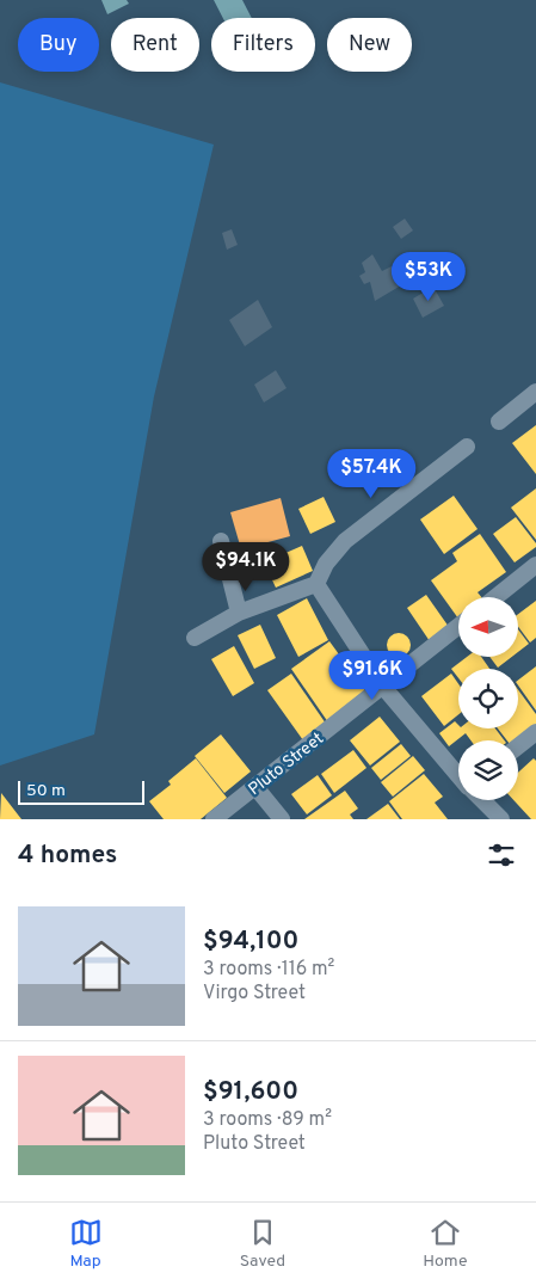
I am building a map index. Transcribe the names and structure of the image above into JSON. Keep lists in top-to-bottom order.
{
  "streets": {
    "street": ["Pluto Street"]
  },
  "scale_bar": "50 m",
  "north": "left",
  "page": {
    "chip": [
      "Buy",
      "Rent",
      "Filters",
      "New"
    ],
    "price": [
      "$53K",
      "$57.4K",
      "$94.1K",
      "$91.6K"
    ],
    "scale": "50 m",
    "heading": "4 homes",
    "list": [
      {
        "name": "$94,100",
        "note": "3 rooms · 116 m² · Virgo Street"
      },
      {
        "name": "$91,600",
        "note": "3 rooms · 89 m² · Pluto Street"
      }
    ],
    "tabs": ["Map", "Saved", "Home"]
  }
}
